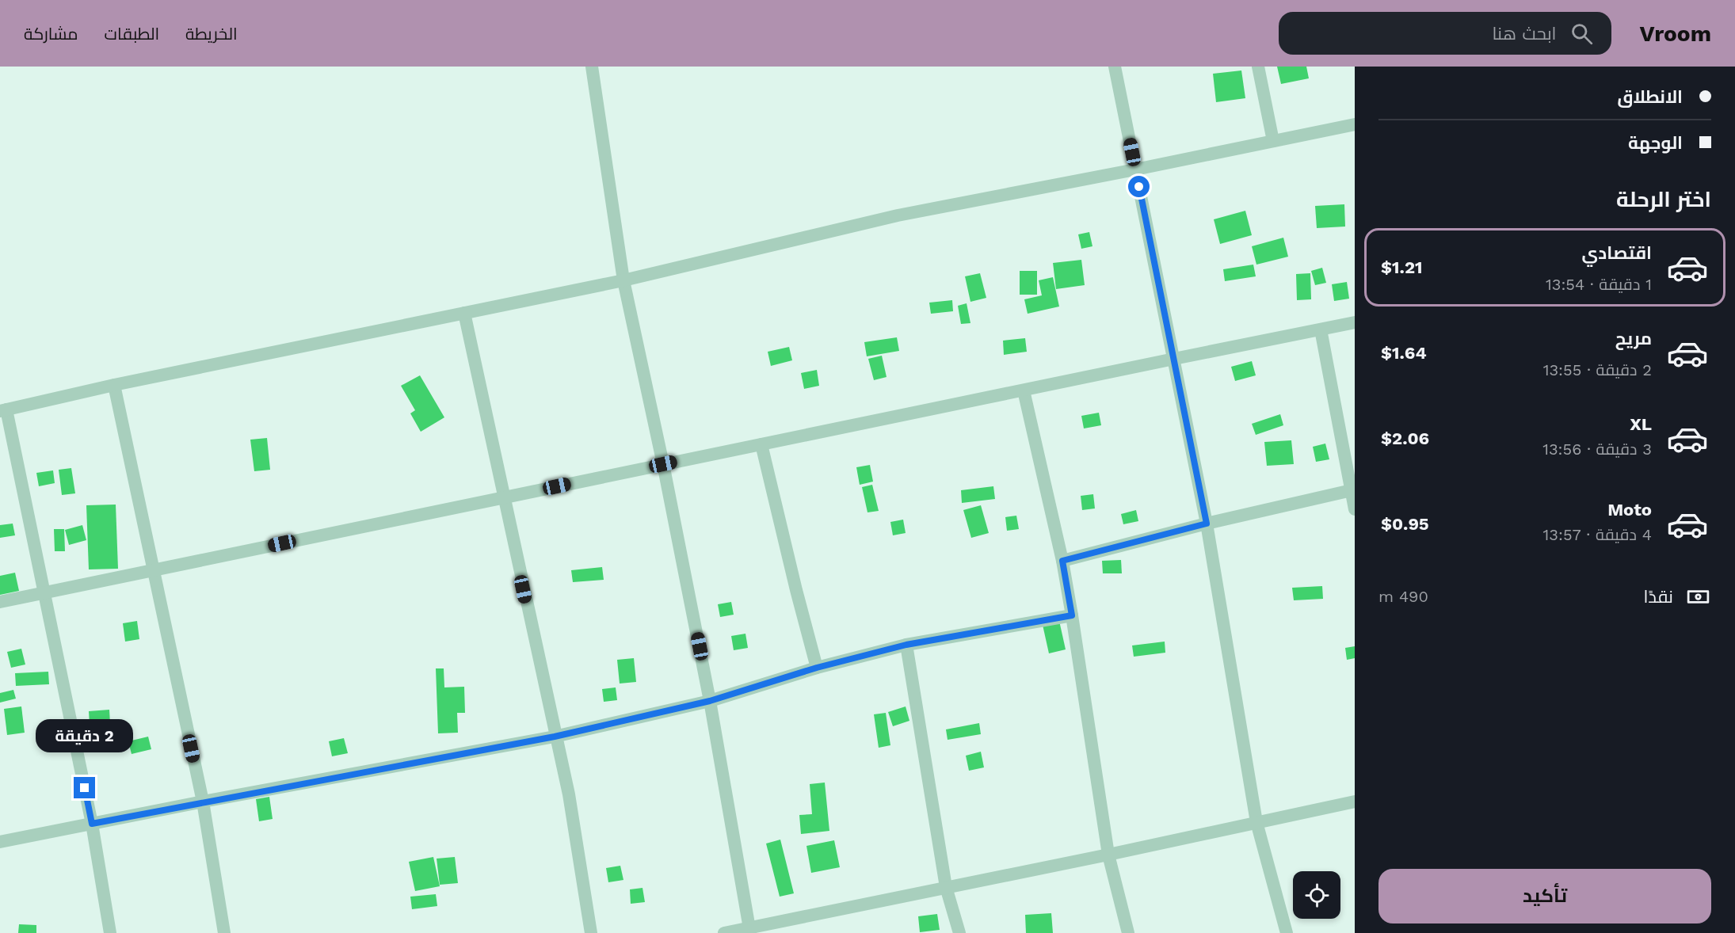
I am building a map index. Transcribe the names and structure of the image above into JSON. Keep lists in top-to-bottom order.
{
  "page": {
    "header": "Vroom",
    "search": "ابحث هنا",
    "nav": ["الخريطة", "الطبقات", "مشاركة"],
    "banner": ["الانطلاق", "الوجهة"],
    "heading": "اختر الرحلة",
    "list": [
      {
        "name": "اقتصادي",
        "note": "1 دقيقة · 13:54",
        "value": "$1.21"
      },
      {
        "name": "مريح",
        "note": "2 دقيقة · 13:55",
        "value": "$1.64"
      },
      {
        "name": "XL",
        "note": "3 دقيقة · 13:56",
        "value": "$2.06"
      },
      {
        "name": "Moto",
        "note": "4 دقيقة · 13:57",
        "value": "$0.95"
      }
    ],
    "pay": ["نقدًا", "490 m"],
    "bubble": "2 دقيقة",
    "buttons": "تأكيد"
  }
}
